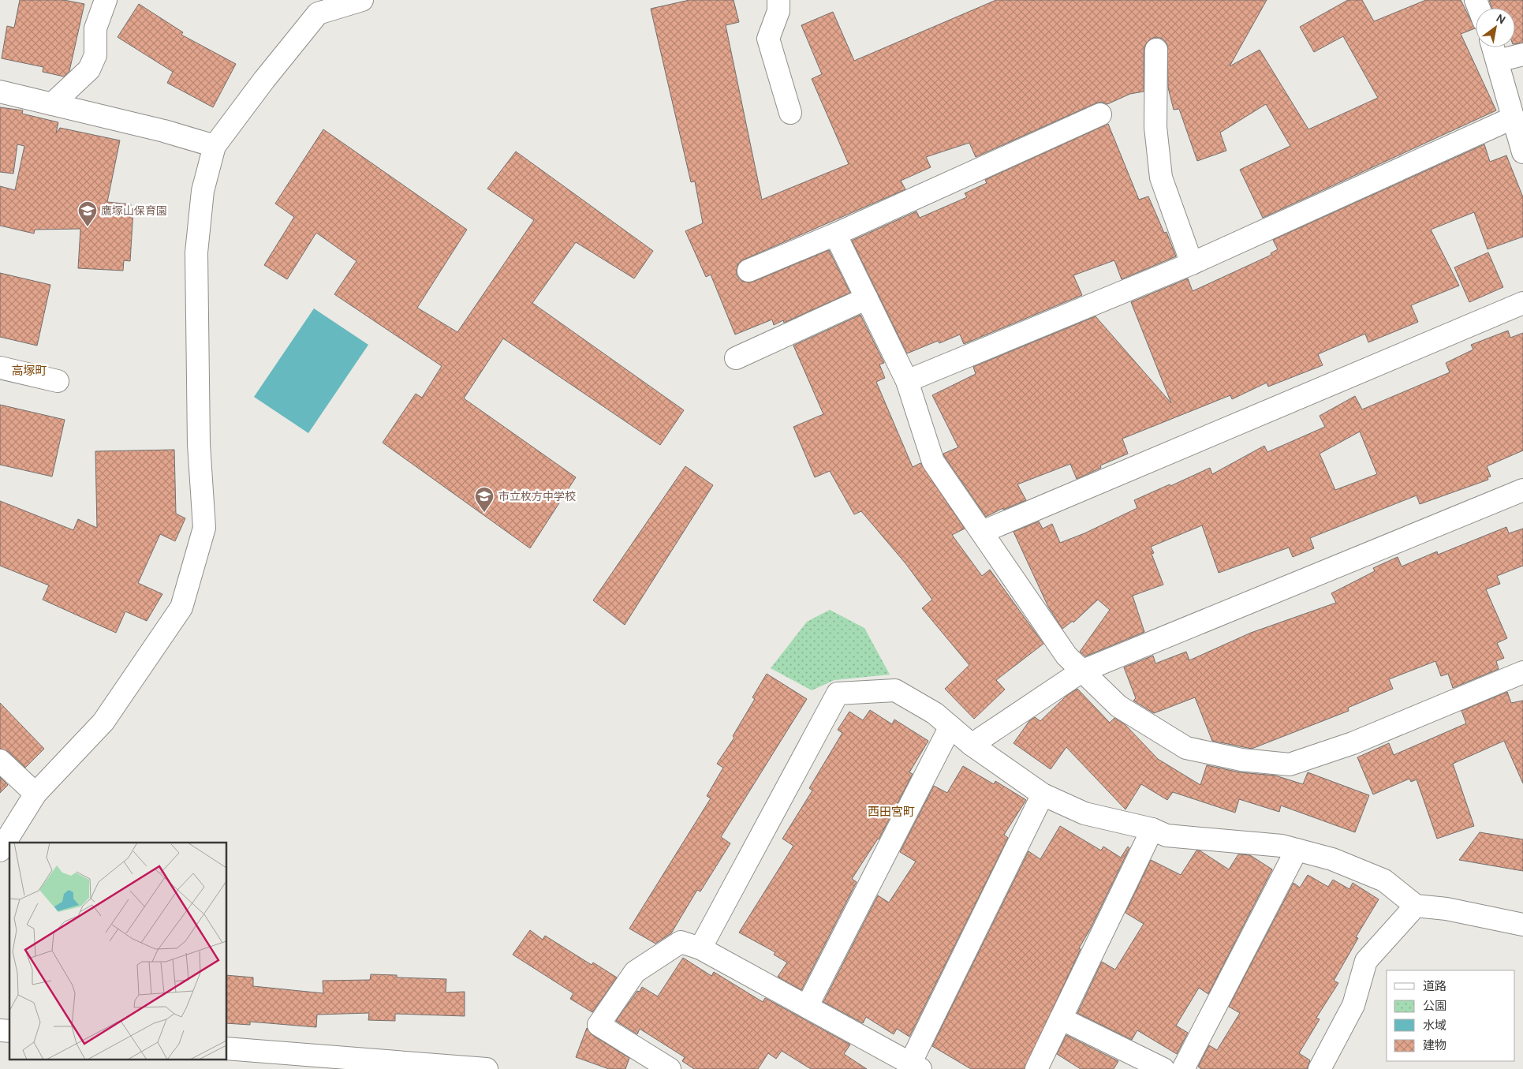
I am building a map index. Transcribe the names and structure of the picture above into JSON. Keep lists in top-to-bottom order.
{
  "districts": ["高塚町", "西田宮町"],
  "places": {
    "school or university": ["鷹塚山保育園", "市立枚方中学校"]
  },
  "legend": [
    "道路",
    "公園",
    "水域",
    "建物"
  ],
  "north": "top right"
}
